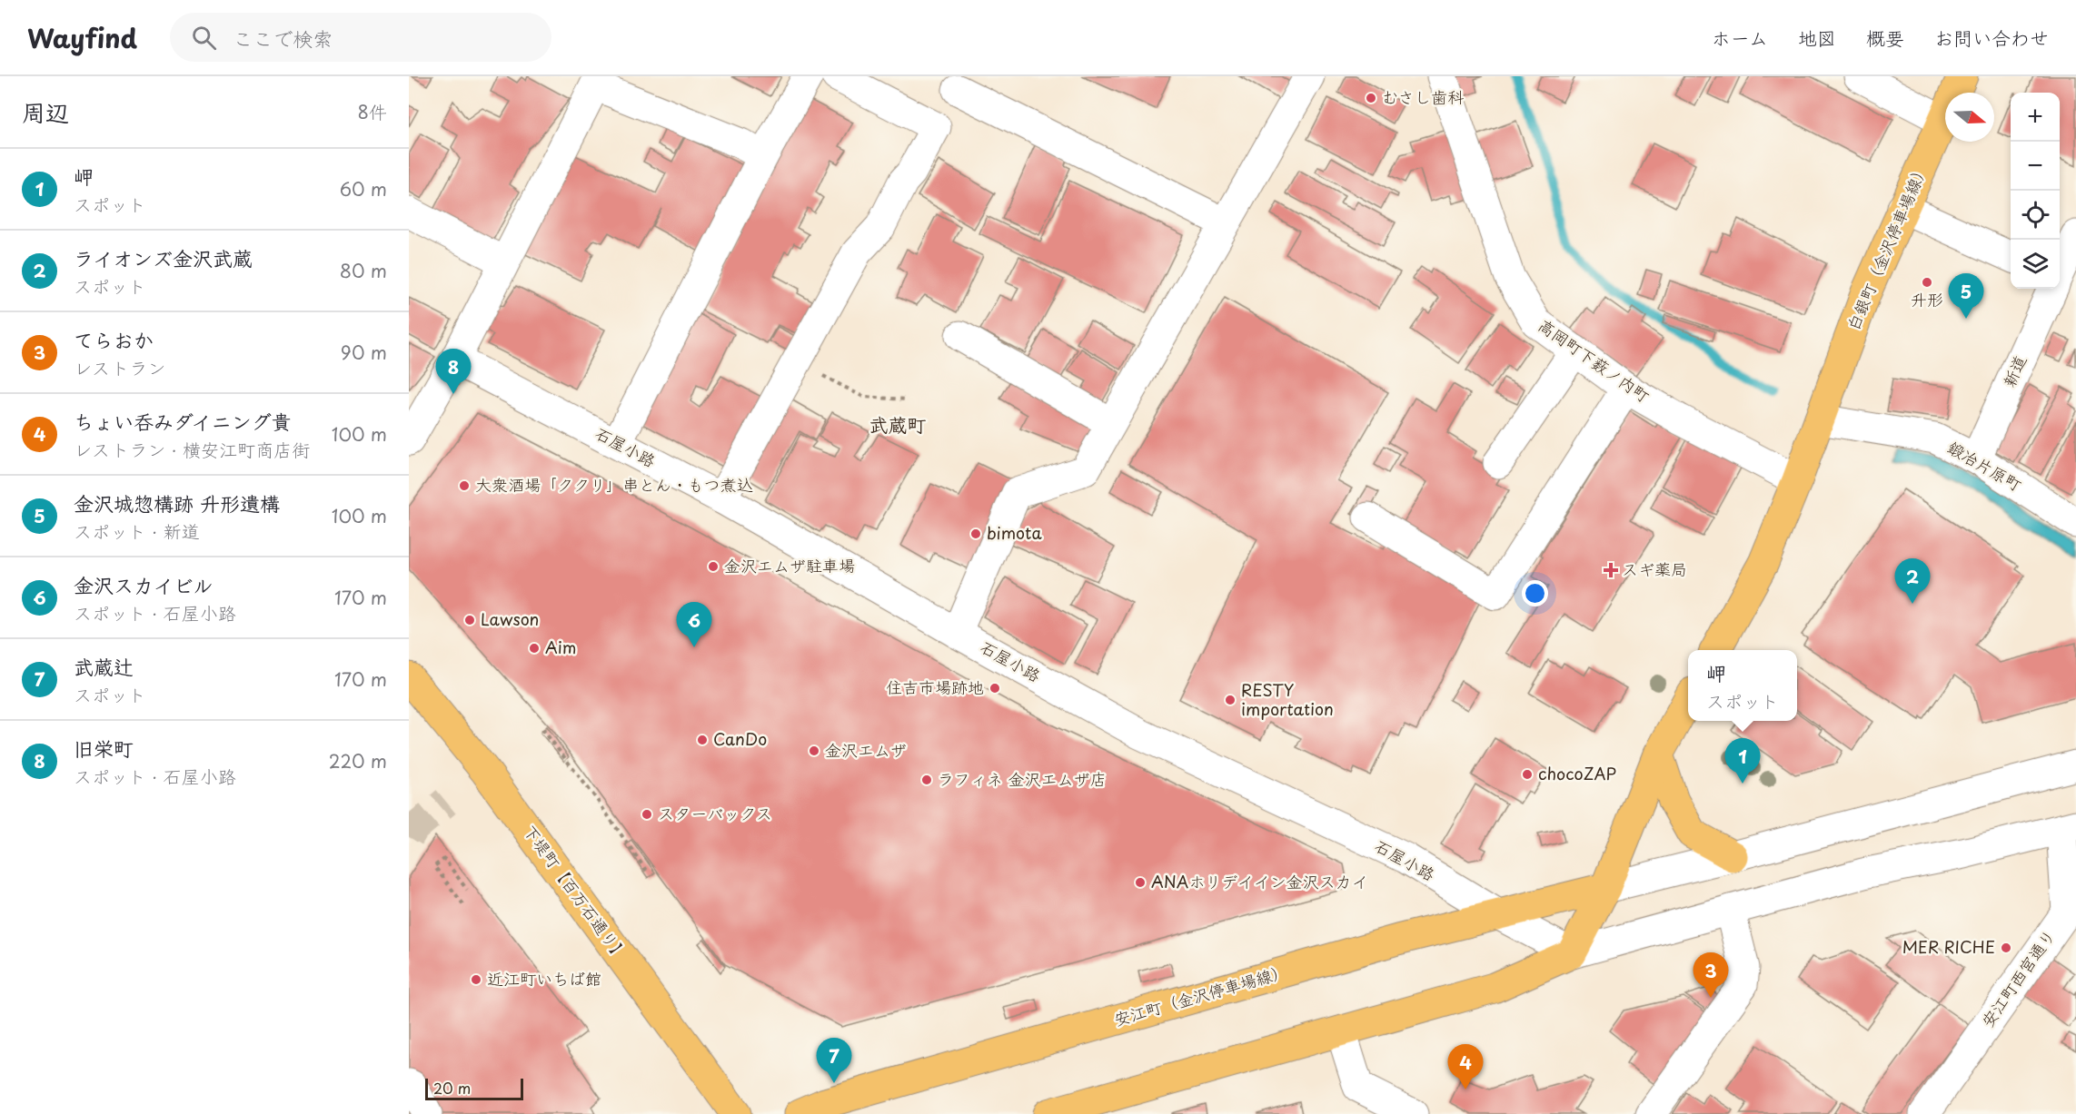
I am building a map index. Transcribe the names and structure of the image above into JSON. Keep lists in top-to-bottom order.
{
  "streets": {
    "main road": ["白銀町（金沢停車場線）", "下堤町【百万石通り】", "安江町（金沢停車場線）"],
    "street": [
      "高岡町下薮ノ内町",
      "新道",
      "石屋小路",
      "鍛冶片原町",
      "安江町西宮通り"
    ]
  },
  "crossings": [
    ["白銀町（金沢停車場線）", "鍛冶片原町"],
    ["新道", "鍛冶片原町"],
    ["石屋小路", "安江町（金沢停車場線）"]
  ],
  "districts": ["武蔵町"],
  "places": {
    "other": [
      "むさし歯科",
      "升形",
      "大衆酒場「ククリ」串とん・もつ煮込",
      "bimota",
      "金沢エムザ駐車場",
      "Lawson",
      "Aim",
      "住吉市場跡地",
      "RESTY importation",
      "CanDo",
      "金沢エムザ",
      "chocoZAP",
      "ラフィネ 金沢エムザ店",
      "スターバックス",
      "ANAホリデイイン金沢スカイ",
      "MER RICHE",
      "近江町いちば館"
    ],
    "health": ["スギ薬局"]
  },
  "scale_bar": "20 m",
  "north": "right",
  "page": {
    "header": "Wayfind",
    "search": "ここで検索",
    "nav": [
      "ホーム",
      "地図",
      "概要",
      "お問い合わせ"
    ],
    "heading": ["周辺", "8件"],
    "map_buttons": ["+", "−"],
    "list": [
      {
        "mark": "1",
        "name": "岬",
        "note": "スポット",
        "value": "60 m"
      },
      {
        "mark": "2",
        "name": "ライオンズ金沢武蔵",
        "note": "スポット",
        "value": "80 m"
      },
      {
        "mark": "3",
        "name": "てらおか",
        "note": "レストラン",
        "value": "90 m"
      },
      {
        "mark": "4",
        "name": "ちょい呑みダイニング貴",
        "note": "レストラン · 横安江町商店街",
        "value": "100 m"
      },
      {
        "mark": "5",
        "name": "金沢城惣構跡 升形遺構",
        "note": "スポット · 新道",
        "value": "100 m"
      },
      {
        "mark": "6",
        "name": "金沢スカイビル",
        "note": "スポット · 石屋小路",
        "value": "170 m"
      },
      {
        "mark": "7",
        "name": "武蔵辻",
        "note": "スポット",
        "value": "170 m"
      },
      {
        "mark": "8",
        "name": "旧栄町",
        "note": "スポット · 石屋小路",
        "value": "220 m"
      }
    ],
    "pins": [
      "5",
      "8",
      "2",
      "6",
      "1",
      "3",
      "7",
      "4"
    ],
    "popup": ["岬", "スポット"],
    "scale": "20 m"
  }
}
